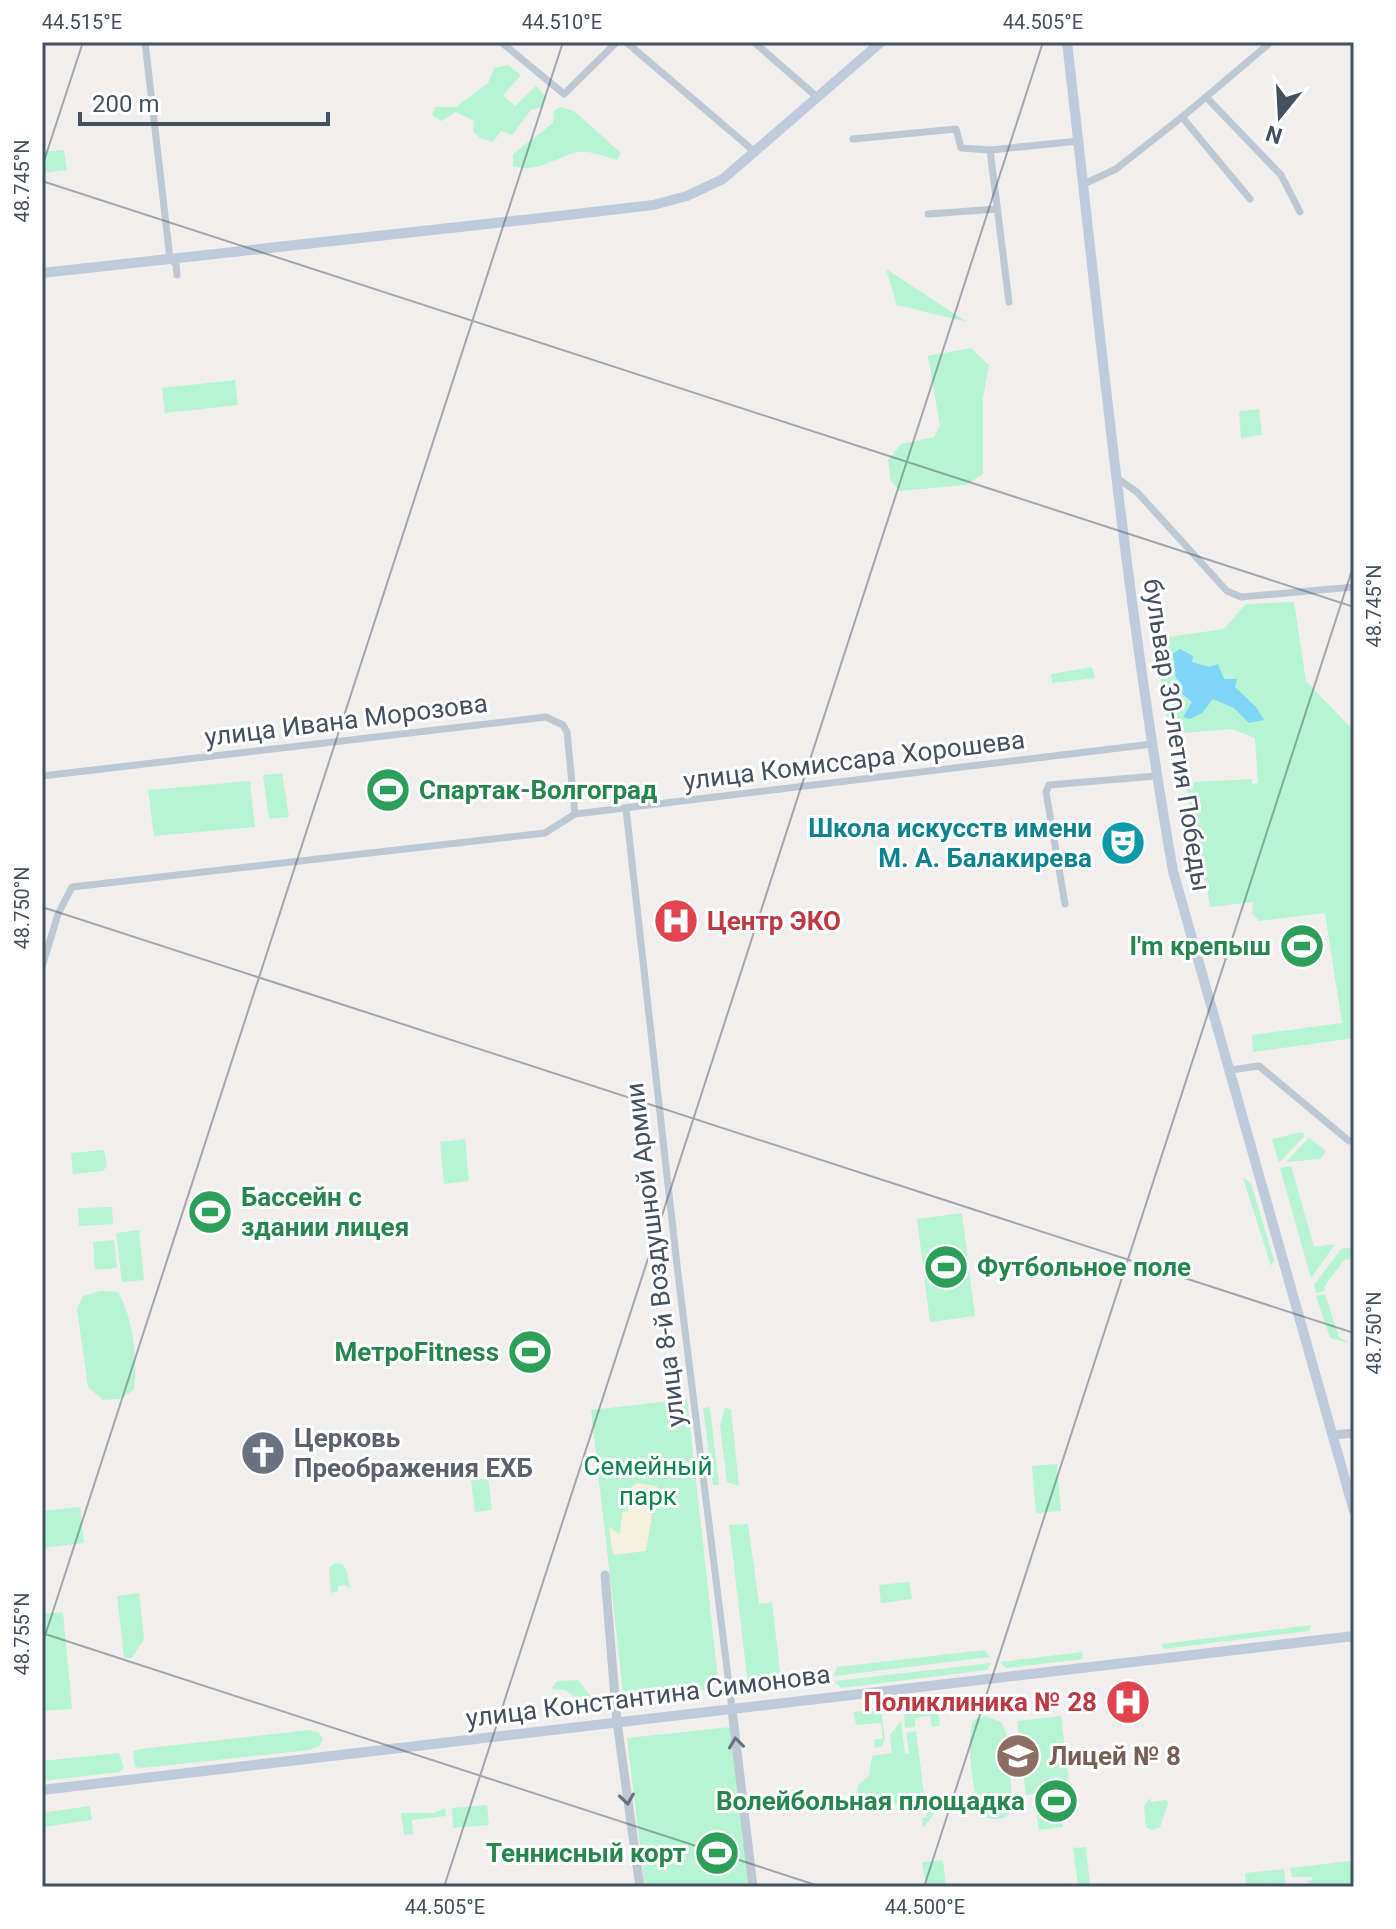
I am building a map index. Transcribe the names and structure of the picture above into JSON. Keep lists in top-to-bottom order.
{
  "streets": {
    "main road": ["бульвар 30-летия Победы", "улица Константина Симонова"],
    "street": ["улица Ивана Морозова", "улица Комиссара Хорошева", "улица 8-й Воздушной Армии"]
  },
  "crossings": [
    ["улица Ивана Морозова", "улица Комиссара Хорошева"],
    ["бульвар 30-летия Победы", "улица Комиссара Хорошева"],
    ["улица Комиссара Хорошева", "улица 8-й Воздушной Армии"],
    ["улица 8-й Воздушной Армии", "улица Константина Симонова"]
  ],
  "parks": ["Семейный парк"],
  "places": {
    "sports": [
      "Спартак-Волгоград",
      "I'm крепыш",
      "Бассейн с здании лицея",
      "Футбольное поле",
      "МетроFitness",
      "Волейбольная площадка",
      "Теннисный корт"
    ],
    "theatre": ["Школа искусств имени М. А. Балакирева"],
    "hospital": ["Центр ЭКО", "Поликлиника № 28"],
    "church": ["Церковь Преображения ЕХБ"],
    "school or university": ["Лицей № 8"]
  },
  "scale_bar": "200 m",
  "north": "bottom",
  "coordinates": [
    "44.515°E",
    "44.510°E",
    "44.505°E",
    "48.745°N",
    "48.750°N",
    "48.755°N",
    "44.500°E"
  ]
}
